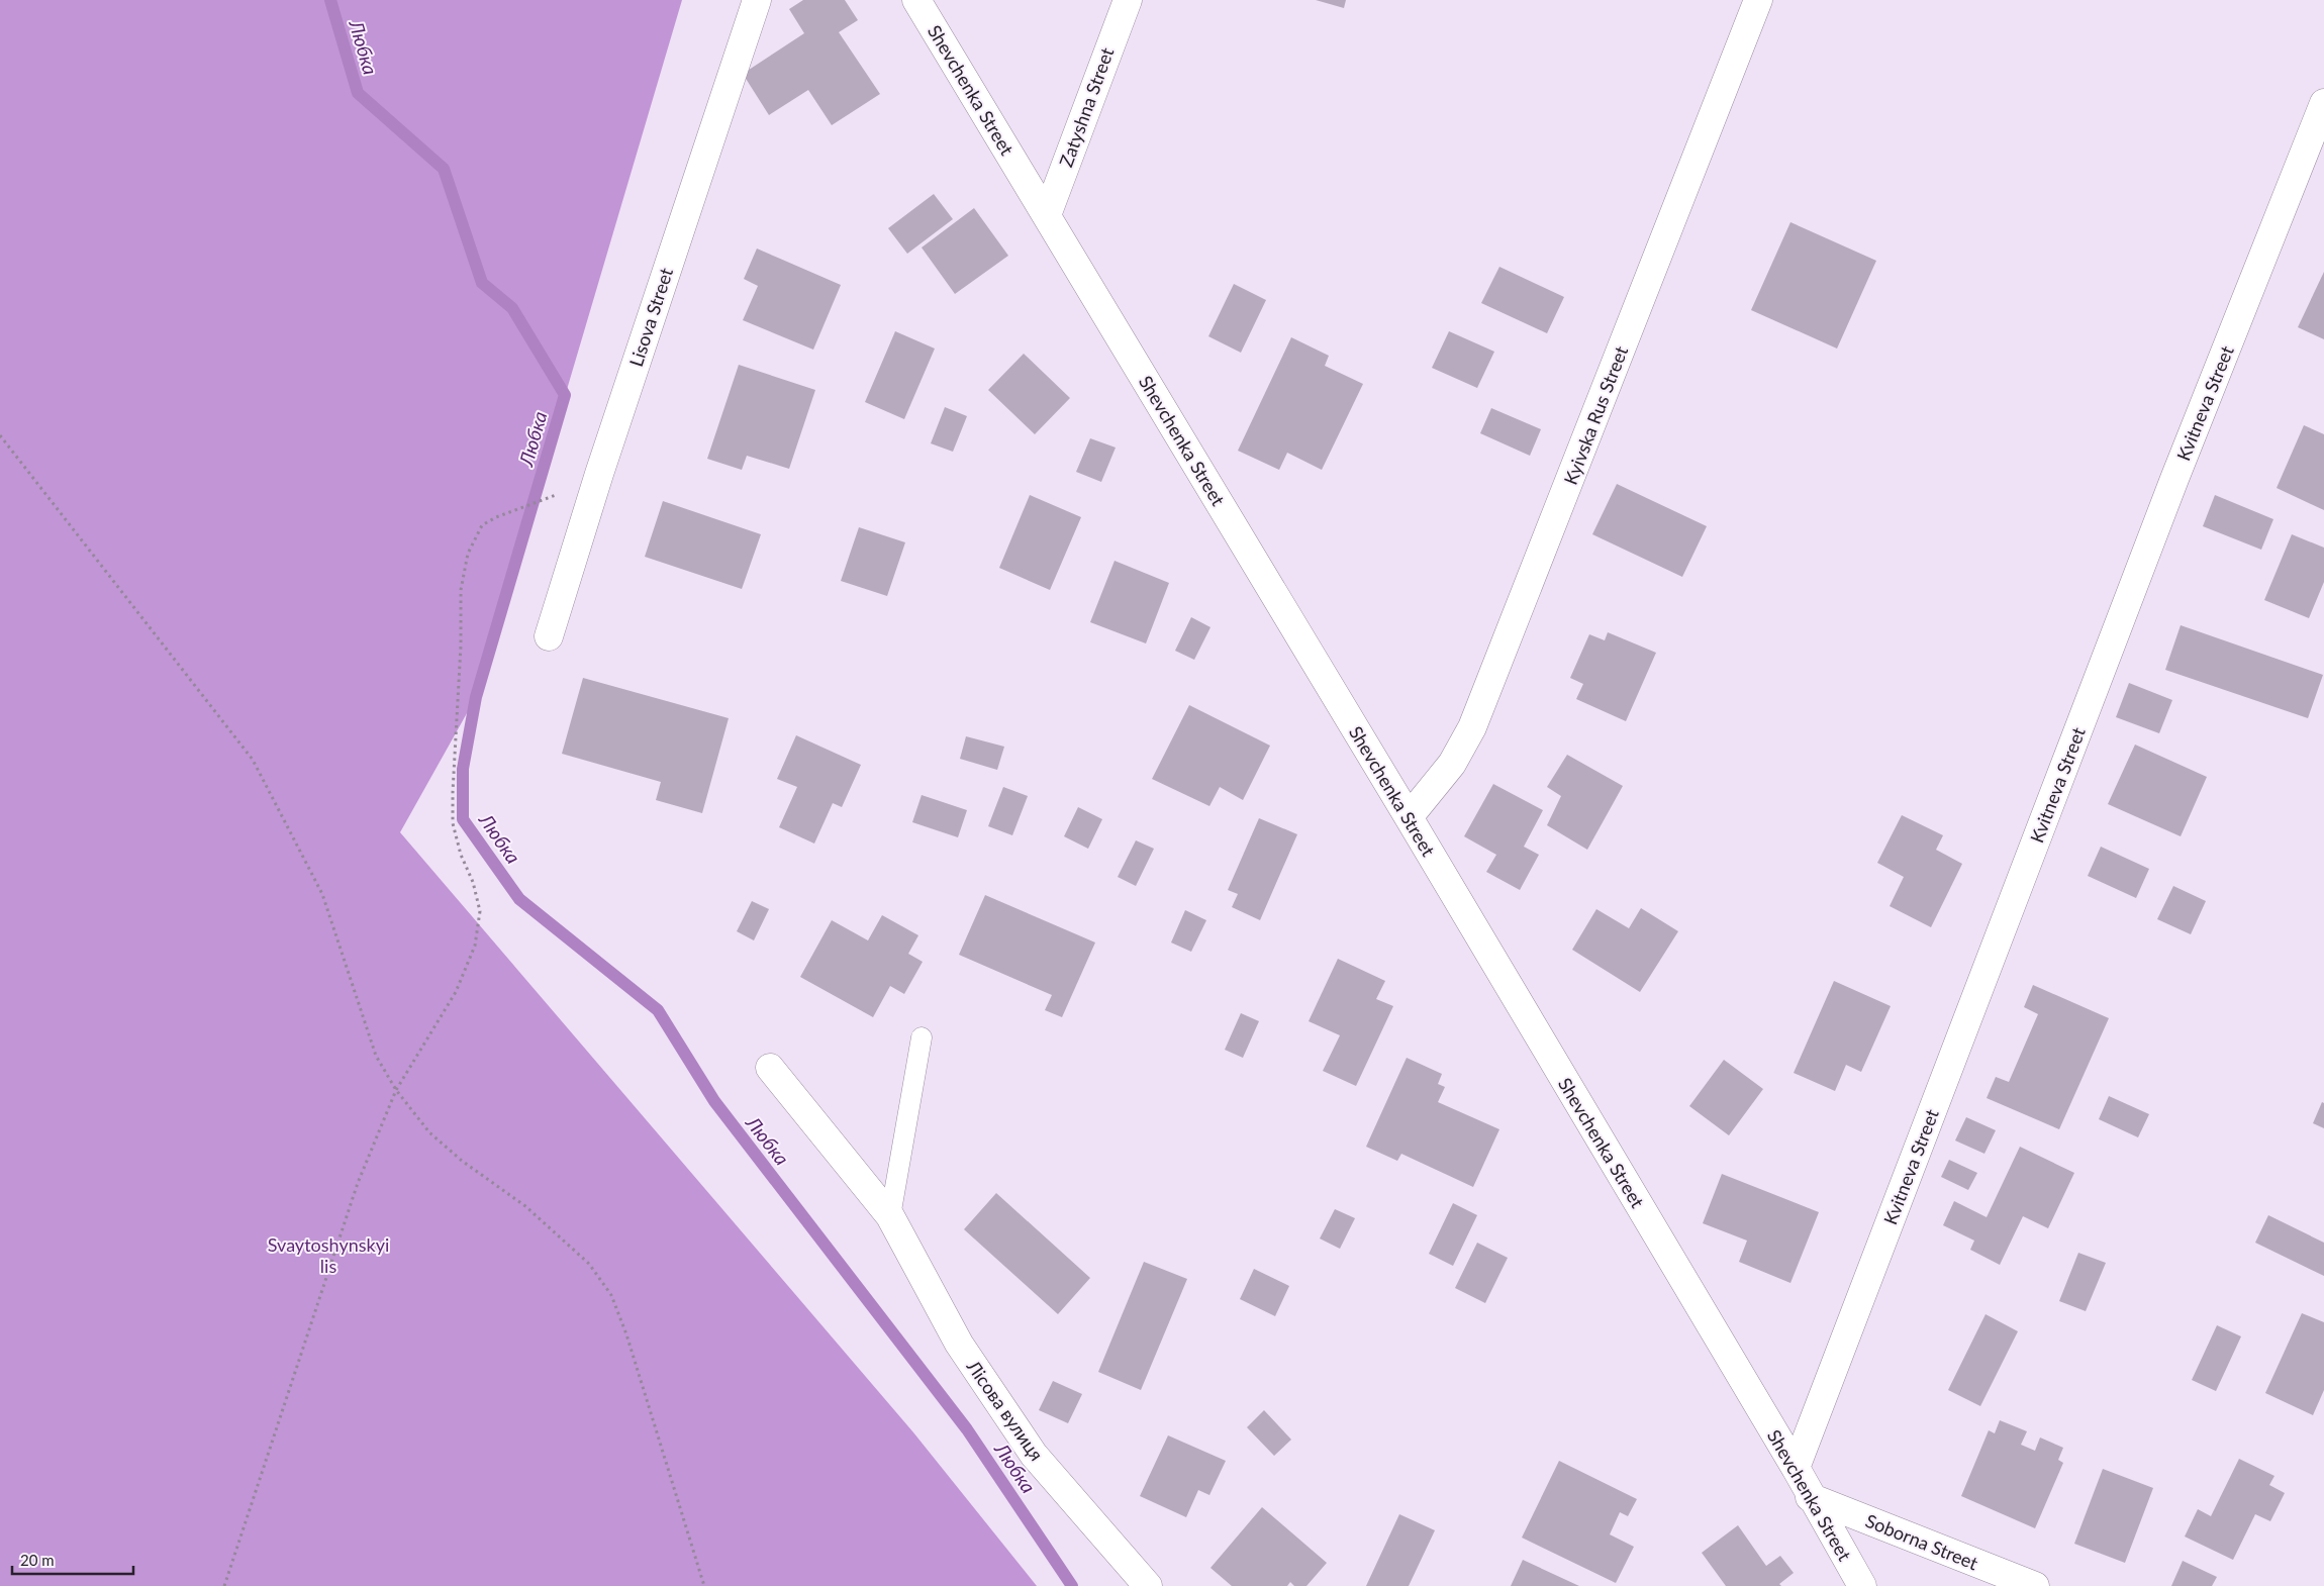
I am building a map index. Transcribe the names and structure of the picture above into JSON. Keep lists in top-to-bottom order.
{
  "streets": {
    "street": [
      "Shevchenka Street",
      "Zatyshna Street",
      "Lisova Street",
      "Kvitneva Street",
      "Kyivska Rus Street",
      "Лісова вулиця",
      "Soborna Street"
    ]
  },
  "crossings": [
    ["Shevchenka Street", "Zatyshna Street"],
    ["Shevchenka Street", "Kvitneva Street"],
    ["Shevchenka Street", "Kyivska Rus Street"],
    ["Shevchenka Street", "Soborna Street"]
  ],
  "water": ["Любка"],
  "parks": ["Svaytoshynskyi lis"],
  "scale_bar": "20 m"
}
